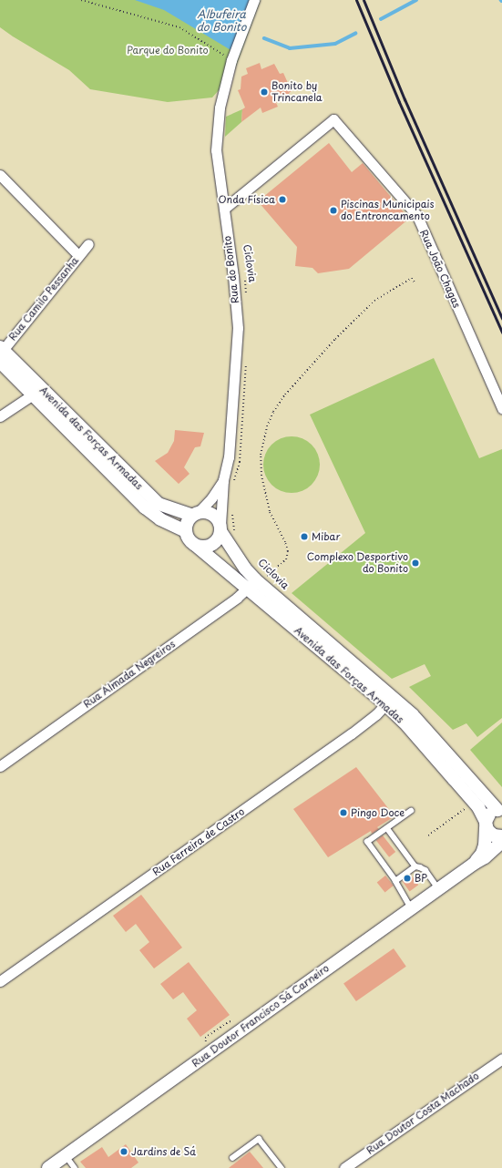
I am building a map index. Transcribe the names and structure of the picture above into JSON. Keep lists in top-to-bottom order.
{
  "streets": {
    "street": [
      "Rua João Chagas",
      "Rua do Bonito",
      "Rua Camilo Pessanha",
      "Avenida das Forças Armadas",
      "Rua Almada Negreiros",
      "Rua Ferreira de Castro",
      "Rua Doutor Francisco Sá Carneiro",
      "Rua Doutor Costa Machado"
    ],
    "path": ["Ciclovia"]
  },
  "crossings": [
    ["Rua João Chagas", "Rua do Bonito"],
    ["Rua do Bonito", "Avenida das Forças Armadas"],
    ["Rua Camilo Pessanha", "Avenida das Forças Armadas"],
    ["Avenida das Forças Armadas", "Rua Almada Negreiros"],
    ["Avenida das Forças Armadas", "Rua Ferreira de Castro"],
    ["Avenida das Forças Armadas", "Rua Doutor Francisco Sá Carneiro"]
  ],
  "water": ["Albufeira do Bonito"],
  "parks": ["Parque do Bonito"],
  "places": [
    "Bonito by Trincanela",
    "Onda Física",
    "Piscinas Municipais do Entroncamento",
    "Mibar",
    "Complexo Desportivo do Bonito",
    "Pingo Doce",
    "BP",
    "Jardins de Sá"
  ]
}
